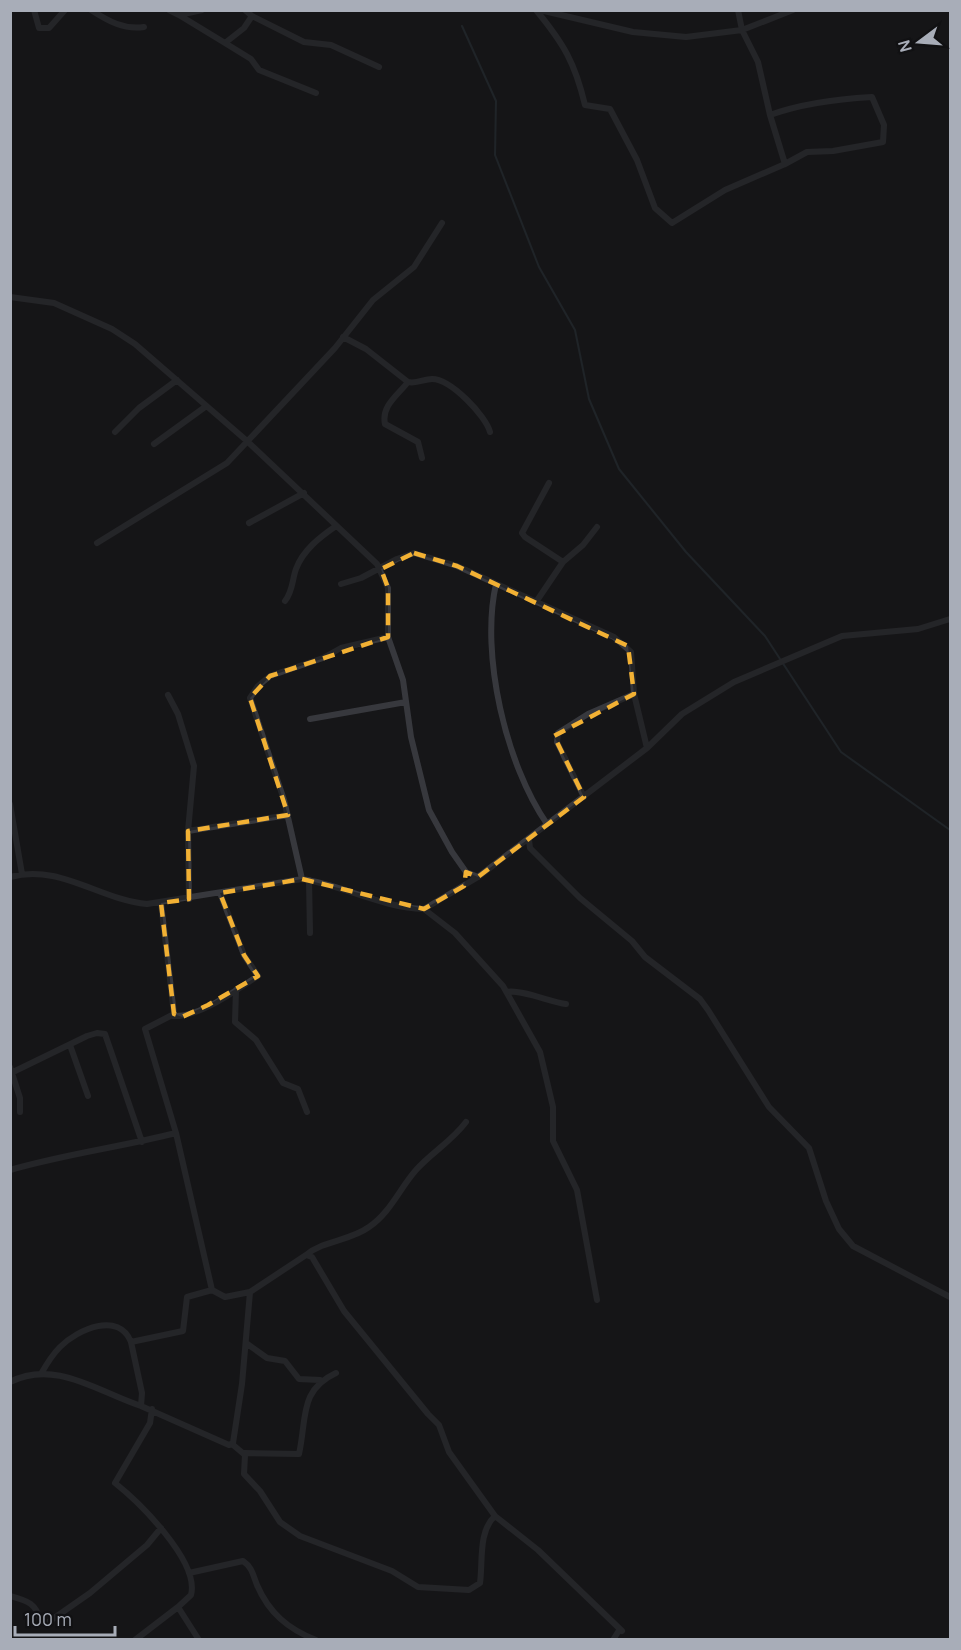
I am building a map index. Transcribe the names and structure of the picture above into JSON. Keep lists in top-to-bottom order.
{
  "scale_bar": "100 m",
  "north": "left"
}
